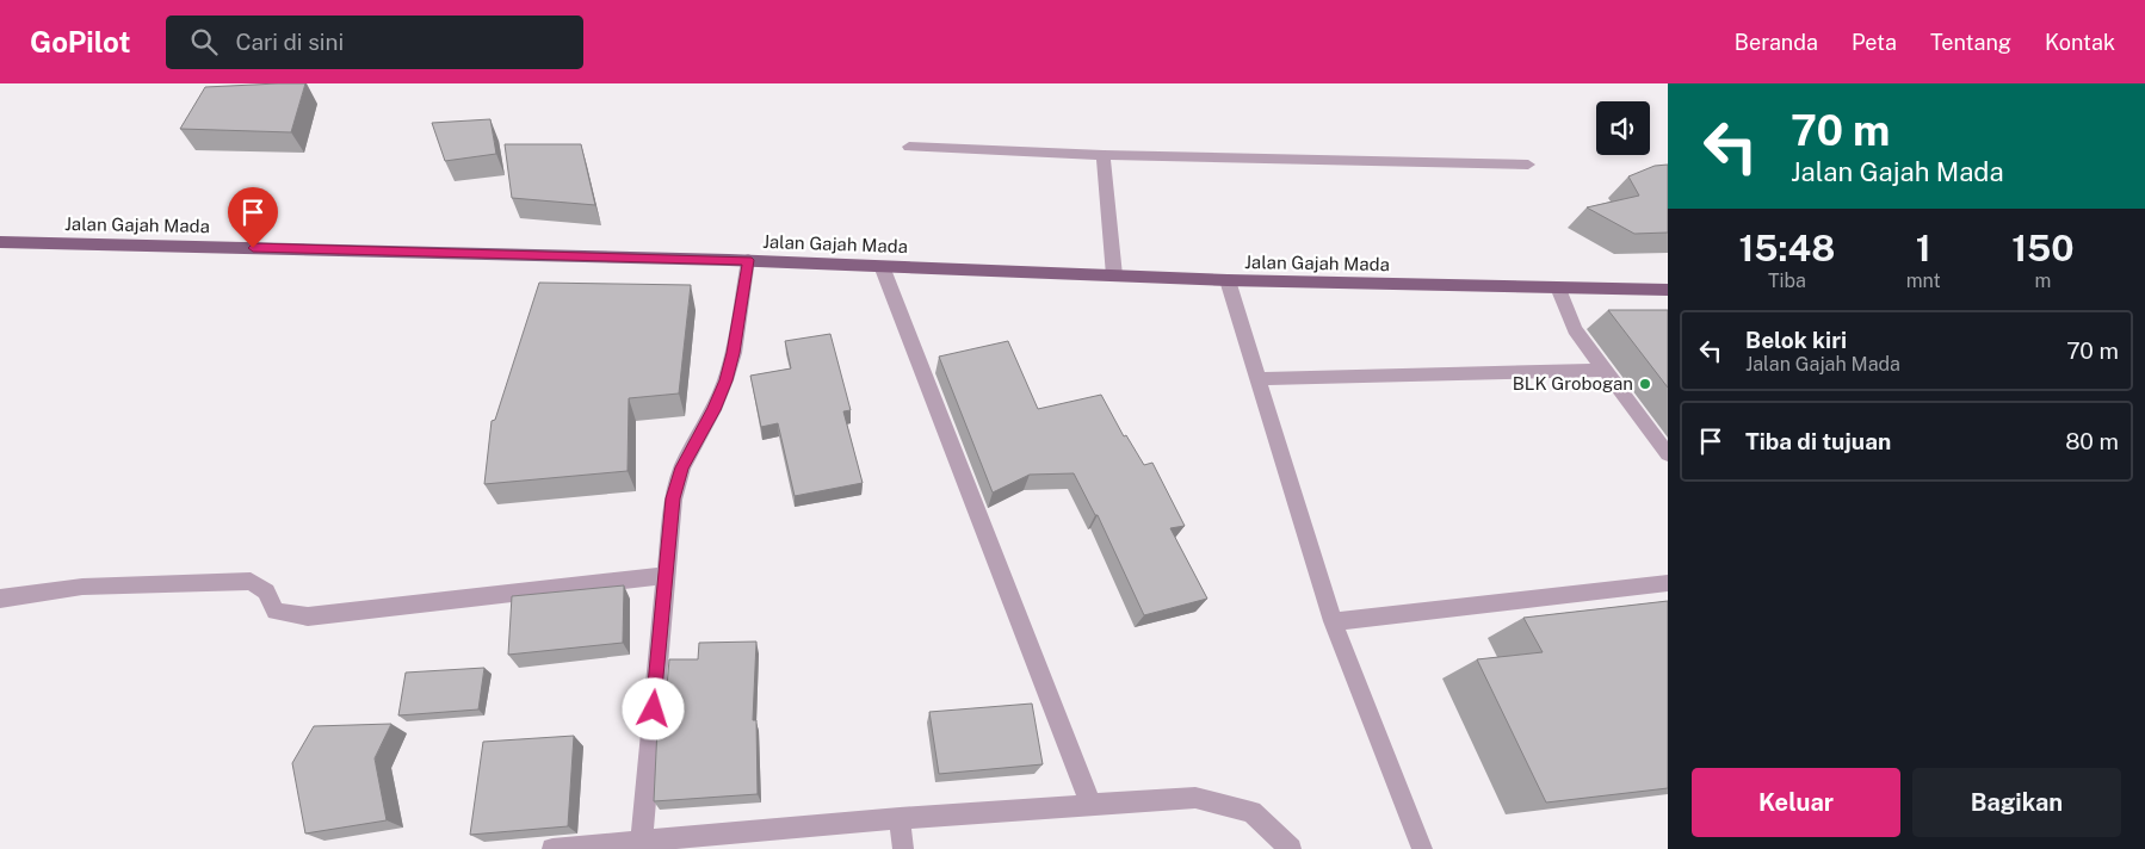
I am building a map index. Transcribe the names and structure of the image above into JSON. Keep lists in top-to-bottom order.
{
  "streets": {
    "main road": ["Jalan Gajah Mada"]
  },
  "places": ["BLK Grobogan"],
  "page": {
    "header": "GoPilot",
    "search": "Cari di sini",
    "nav": [
      "Beranda",
      "Peta",
      "Tentang",
      "Kontak"
    ],
    "turn": ["70 m", "Jalan Gajah Mada"],
    "eta": [
      "15:48",
      "Tiba",
      "1",
      "mnt",
      "150",
      "m"
    ],
    "list": [
      {
        "name": "Belok kiri",
        "note": "Jalan Gajah Mada",
        "value": "70 m"
      },
      {
        "name": "Tiba di tujuan",
        "value": "80 m"
      }
    ],
    "buttons": ["Keluar", "Bagikan"]
  }
}
